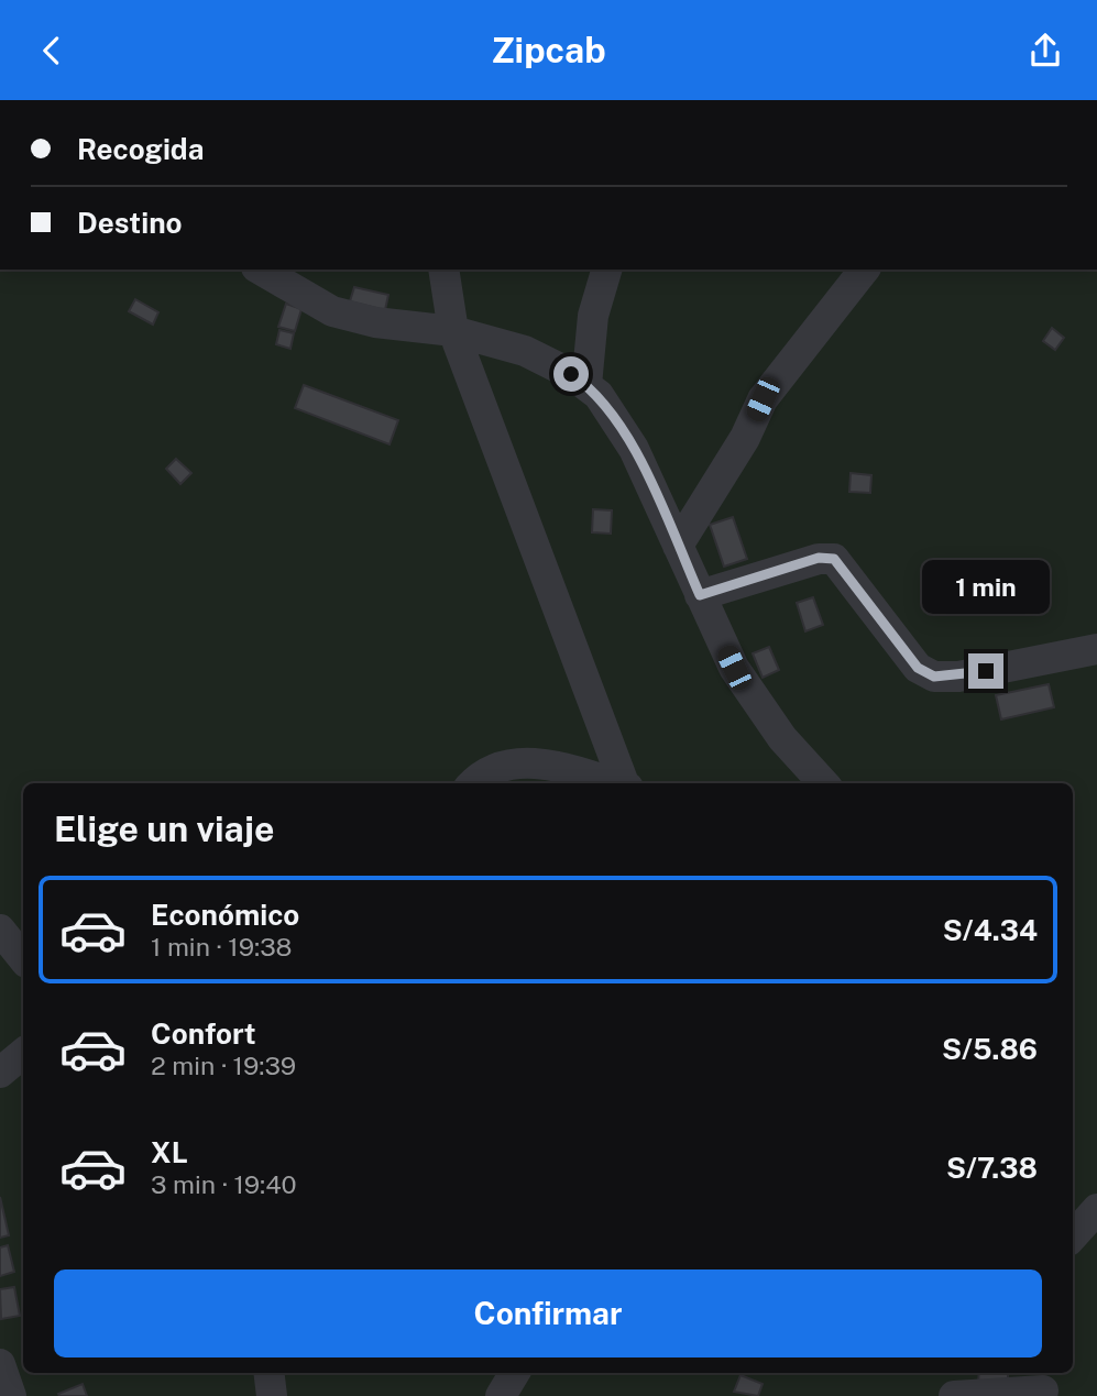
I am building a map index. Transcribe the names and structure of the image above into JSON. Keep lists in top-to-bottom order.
{
  "page": {
    "header": "Zipcab",
    "banner": ["Recogida", "Destino"],
    "bubble": "1 min",
    "heading": "Elige un viaje",
    "list": [
      {
        "name": "Económico",
        "note": "1 min · 19:38",
        "value": "S/4.34"
      },
      {
        "name": "Confort",
        "note": "2 min · 19:39",
        "value": "S/5.86"
      },
      {
        "name": "XL",
        "note": "3 min · 19:40",
        "value": "S/7.38"
      }
    ],
    "buttons": "Confirmar"
  }
}
